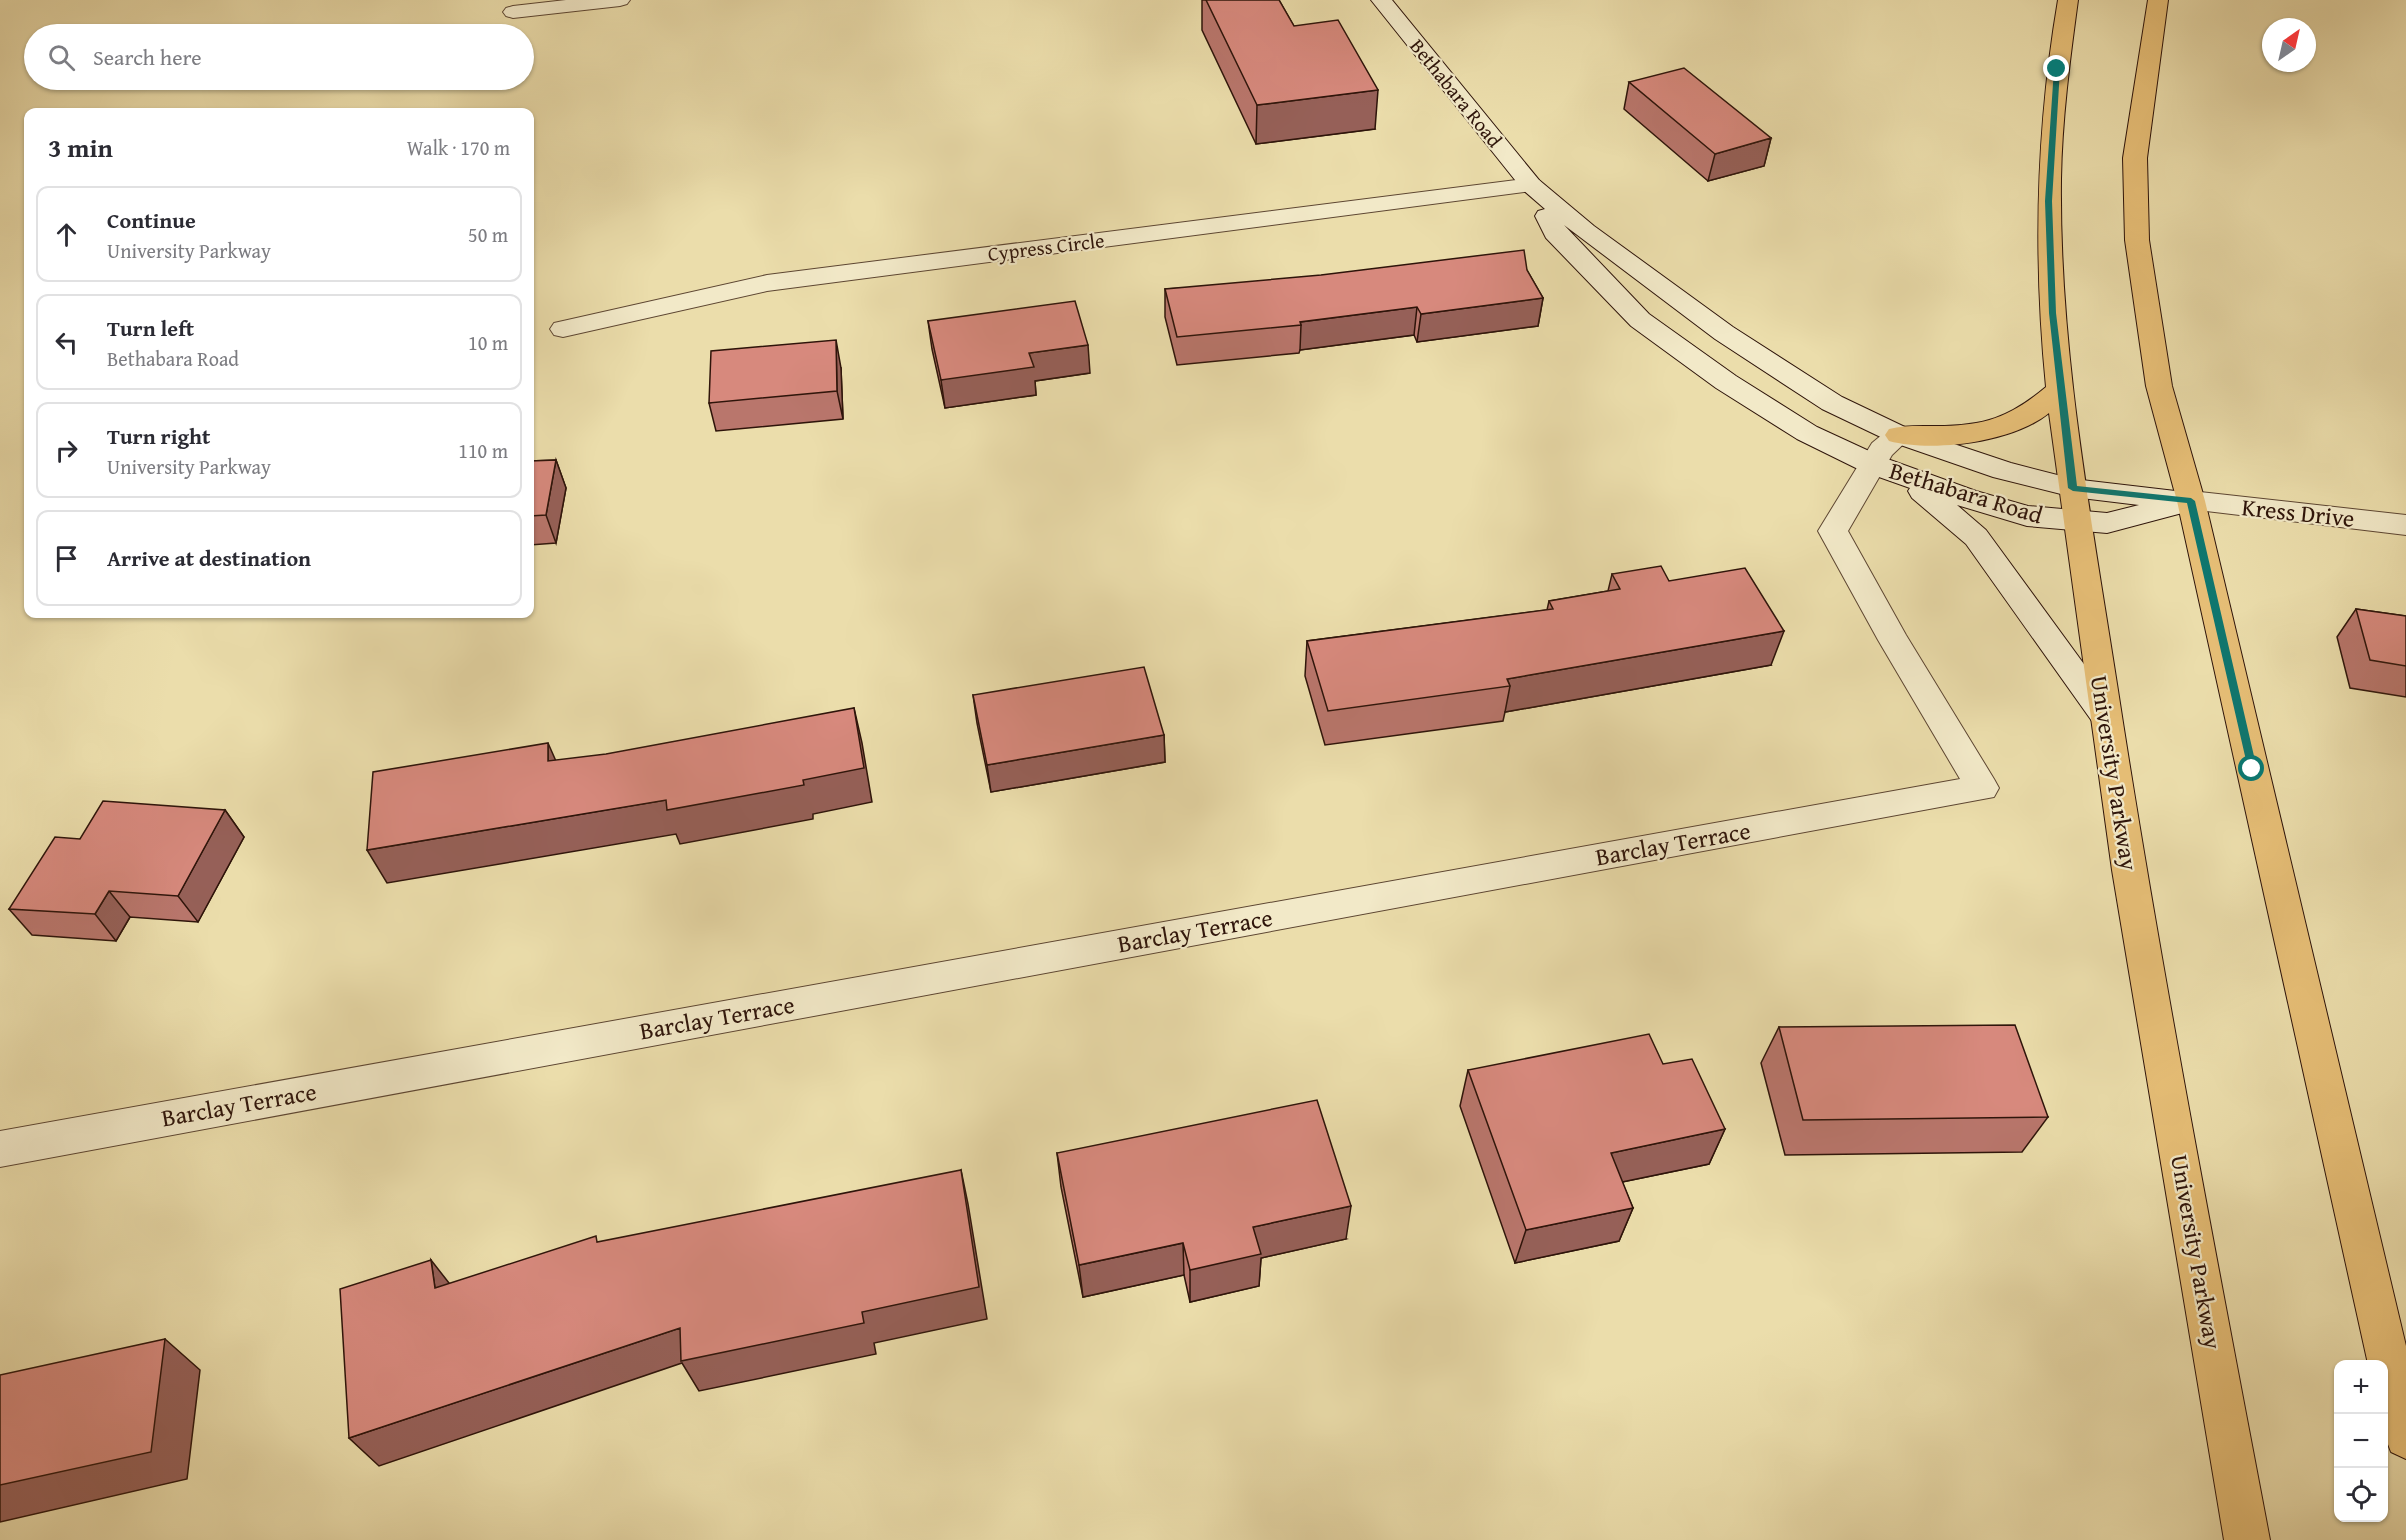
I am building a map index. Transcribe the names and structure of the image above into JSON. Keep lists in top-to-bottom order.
{
  "streets": {
    "main road": ["University Parkway"],
    "street": [
      "Bethabara Road",
      "Cypress Circle",
      "Kress Drive",
      "Barclay Terrace"
    ]
  },
  "crossings": [
    ["Bethabara Road", "Cypress Circle"],
    ["Bethabara Road", "Kress Drive"],
    ["Bethabara Road", "University Parkway"],
    ["Bethabara Road", "Barclay Terrace"]
  ],
  "north": "top right",
  "page": {
    "search": "Search here",
    "heading": ["3 min", "Walk · 170 m"],
    "list": [
      ["Continue", "University Parkway", "50 m"],
      ["Turn left", "Bethabara Road", "10 m"],
      ["Turn right", "University Parkway", "110 m"],
      "Arrive at destination"
    ],
    "map_buttons": ["+", "−"]
  }
}
